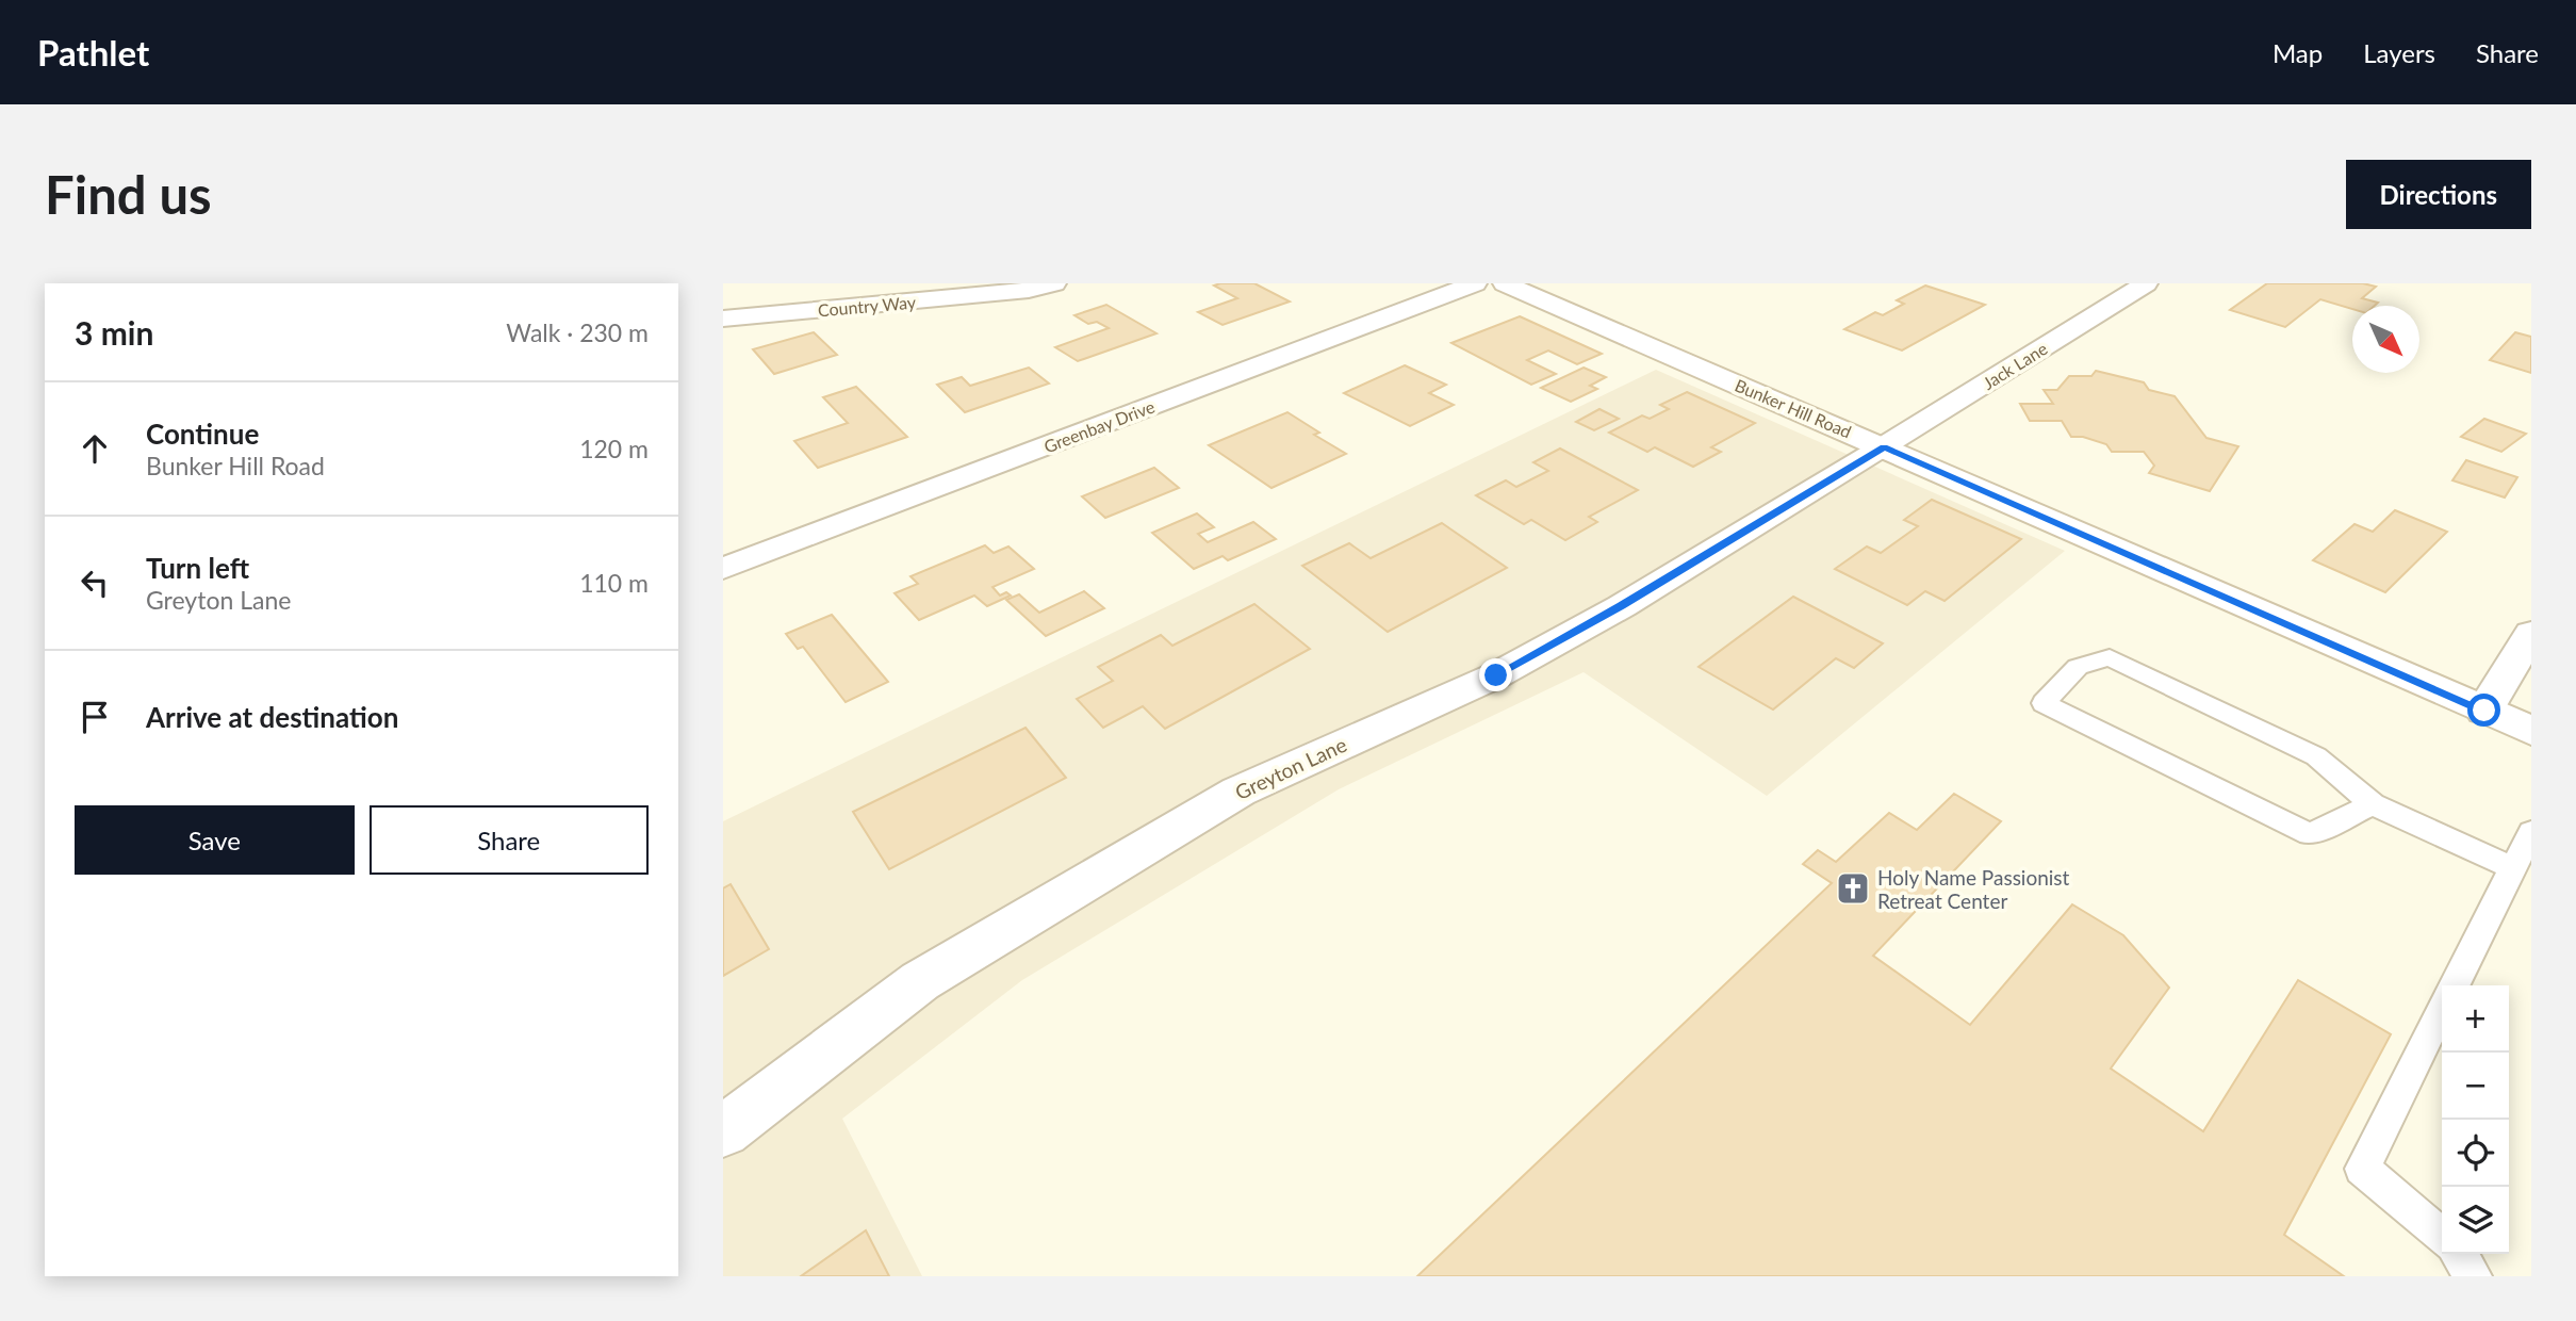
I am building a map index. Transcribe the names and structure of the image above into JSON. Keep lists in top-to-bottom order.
{
  "streets": {
    "street": [
      "Country Way",
      "Jack Lane",
      "Bunker Hill Road",
      "Greenbay Drive",
      "Greyton Lane"
    ]
  },
  "crossings": [
    ["Jack Lane", "Bunker Hill Road"],
    ["Jack Lane", "Greyton Lane"],
    ["Bunker Hill Road", "Greyton Lane"]
  ],
  "places": {
    "church": ["Holy Name Passionist Retreat Center"]
  },
  "north": "bottom right",
  "page": {
    "header": "Pathlet",
    "nav": ["Map", "Layers", "Share"],
    "buttons": [
      "Directions",
      ["Save", "Share"]
    ],
    "title": "Find us",
    "heading": ["3 min", "Walk · 230 m"],
    "list": [
      ["Continue", "Bunker Hill Road", "120 m"],
      ["Turn left", "Greyton Lane", "110 m"],
      "Arrive at destination"
    ],
    "map_buttons": ["+", "−"]
  }
}
